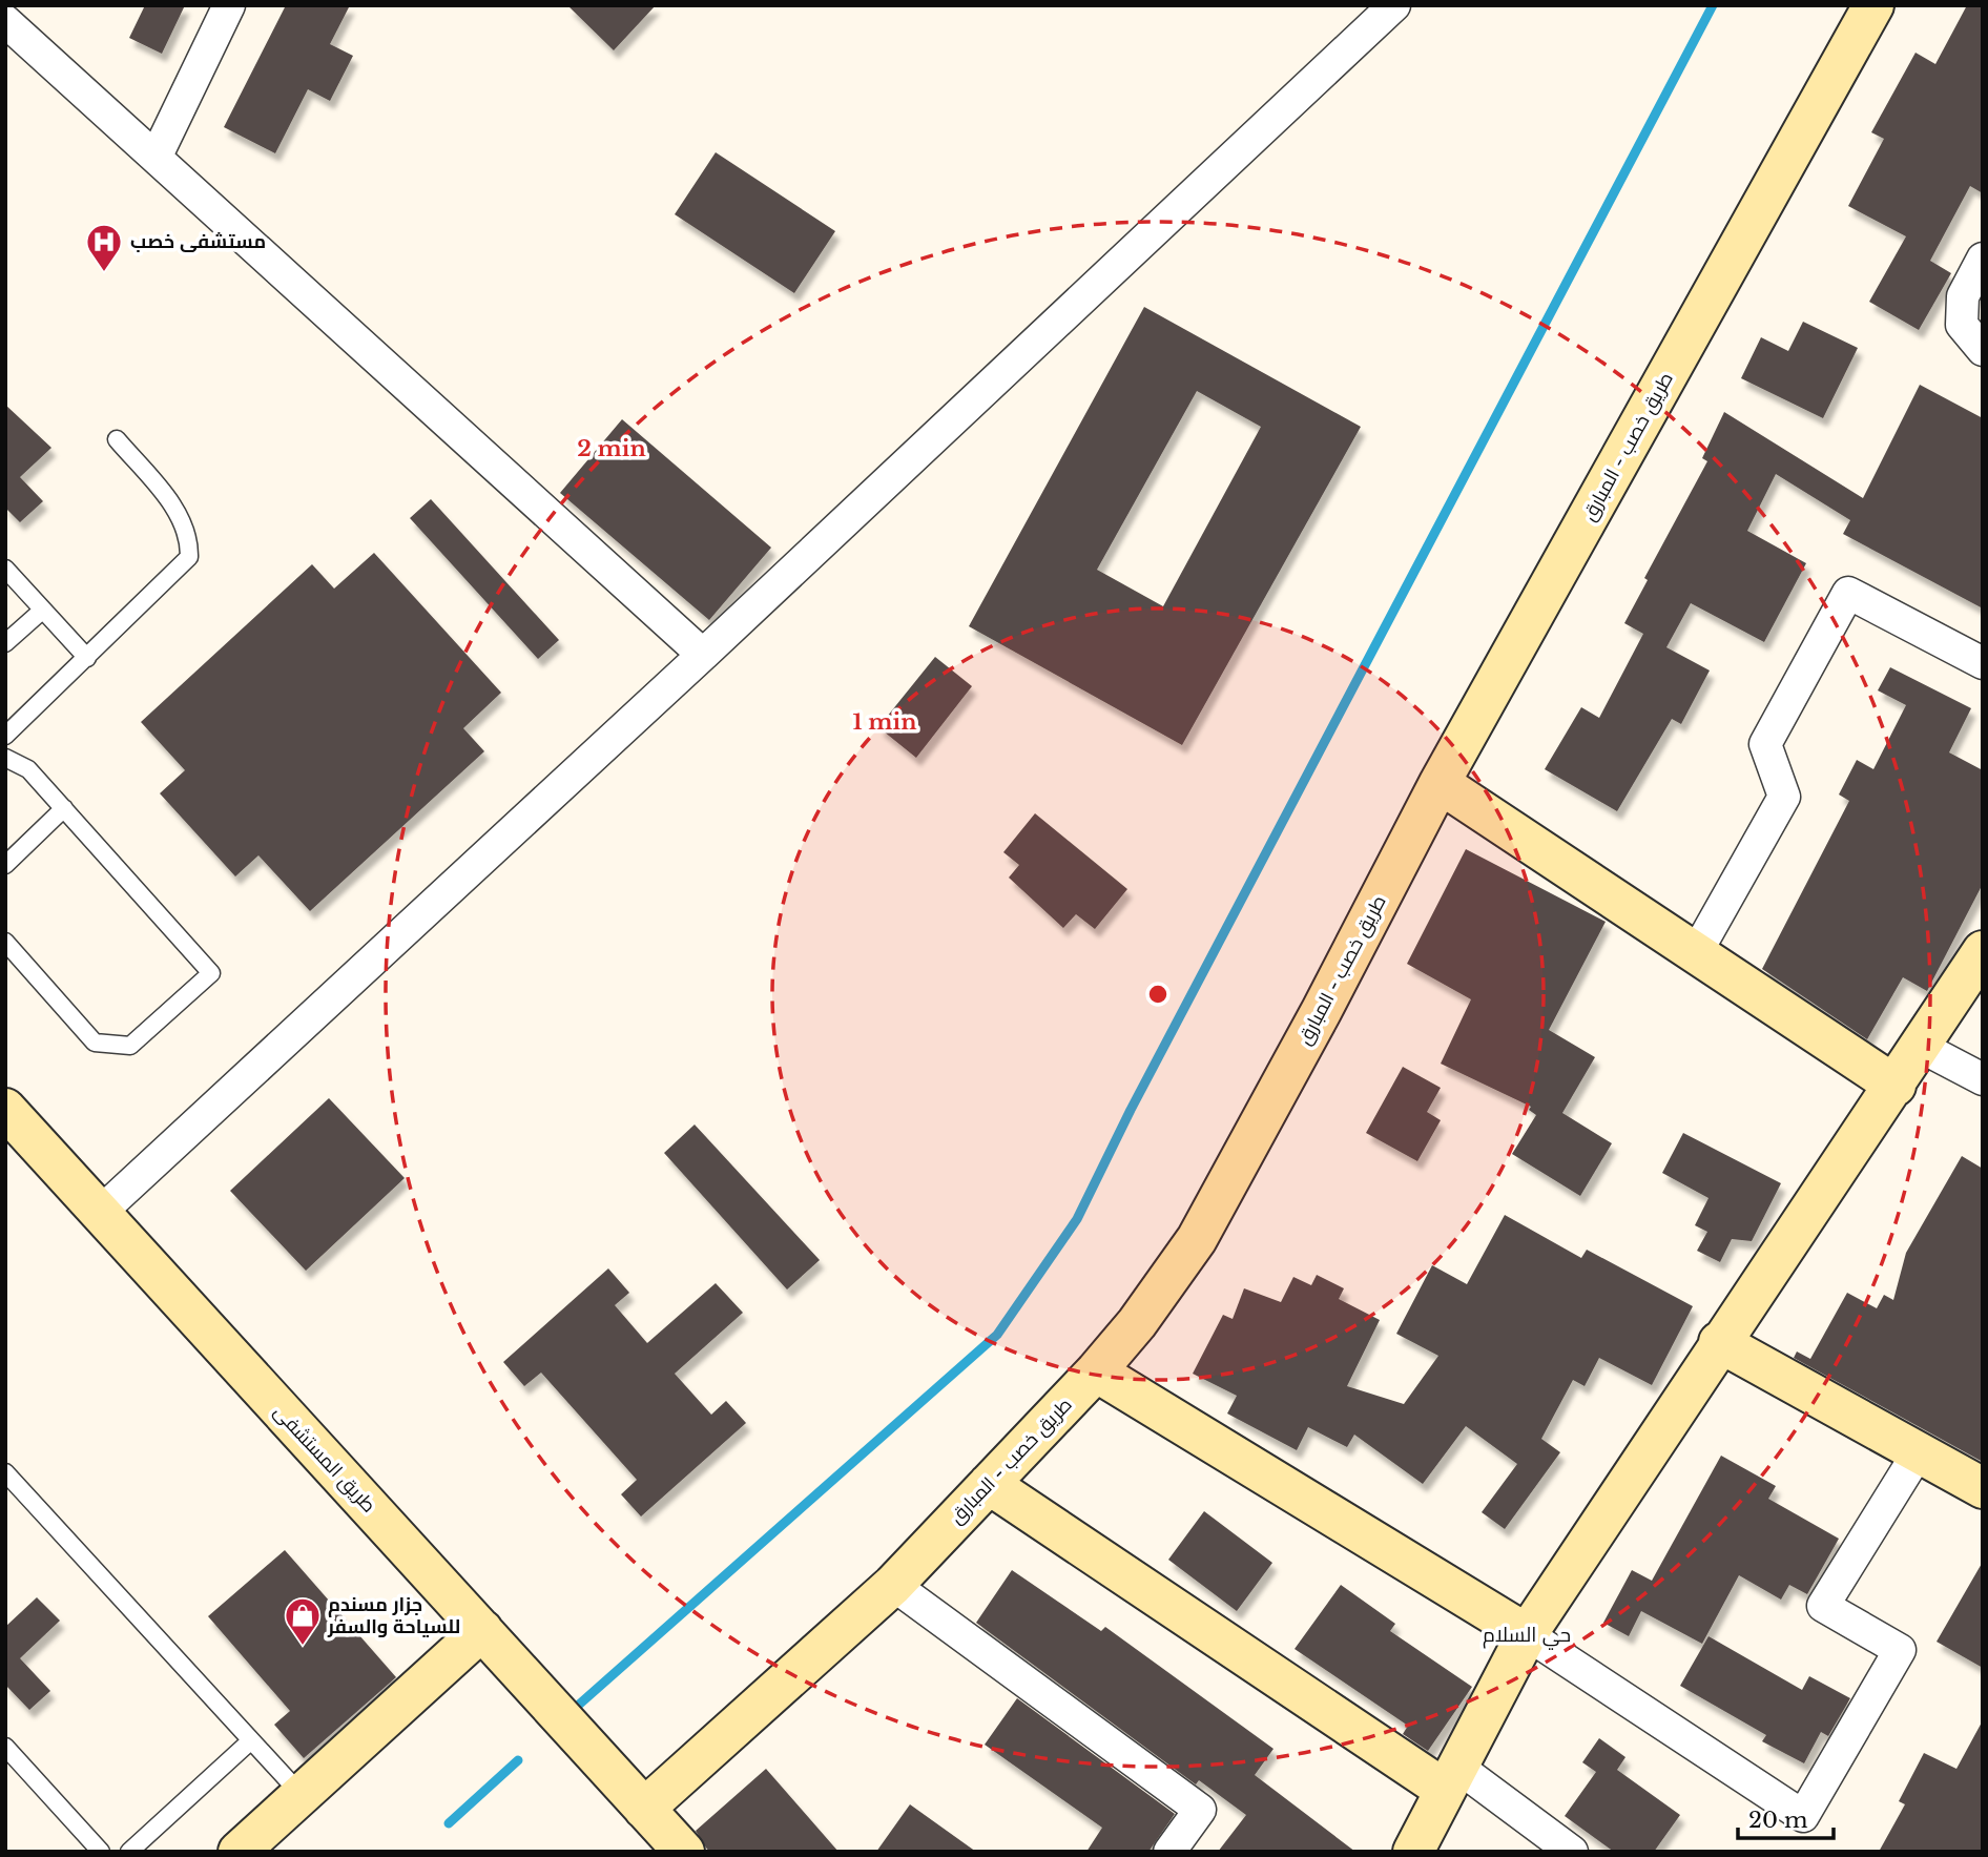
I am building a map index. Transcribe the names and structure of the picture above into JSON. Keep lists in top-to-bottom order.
{
  "streets": {
    "street": ["طريق خصب - المبارق", "طريق المستشفى"]
  },
  "crossings": [
    ["طريق خصب - المبارق", "طريق المستشفى"]
  ],
  "districts": ["حي السلام"],
  "places": {
    "hospital": ["مستشفى خصب"],
    "shop": ["جزار مسندم للسياحة والسفر"]
  },
  "scale_bar": "20 m",
  "rings": ["2 min", "1 min"]
}
